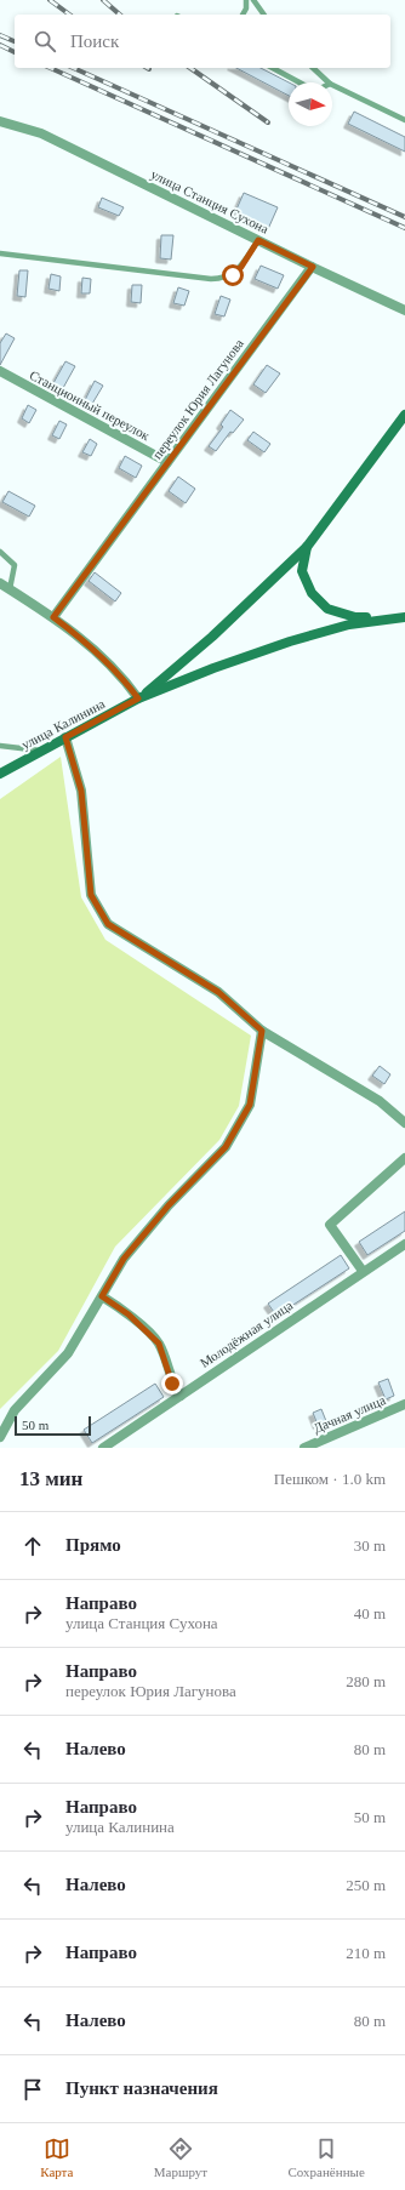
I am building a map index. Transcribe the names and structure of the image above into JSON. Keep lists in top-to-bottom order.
{
  "streets": {
    "street": [
      "улица Станция Сухона",
      "переулок Юрия Лагунова",
      "Станционный переулок",
      "улица Калинина",
      "Молодёжная улица",
      "Дачная улица"
    ]
  },
  "crossings": [
    ["улица Станция Сухона", "переулок Юрия Лагунова"],
    ["переулок Юрия Лагунова", "Станционный переулок"]
  ],
  "scale_bar": "50 m",
  "north": "right",
  "page": {
    "search": "Поиск",
    "scale": "50 m",
    "heading": ["13 мин", "Пешком · 1.0 km"],
    "list": [
      ["Прямо", "30 m"],
      ["Направо", "улица Станция Сухона", "40 m"],
      ["Направо", "переулок Юрия Лагунова", "280 m"],
      ["Налево", "80 m"],
      ["Направо", "улица Калинина", "50 m"],
      ["Налево", "250 m"],
      ["Направо", "210 m"],
      ["Налево", "80 m"],
      "Пункт назначения"
    ],
    "nav": ["Карта", "Маршрут", "Сохранённые"]
  }
}
